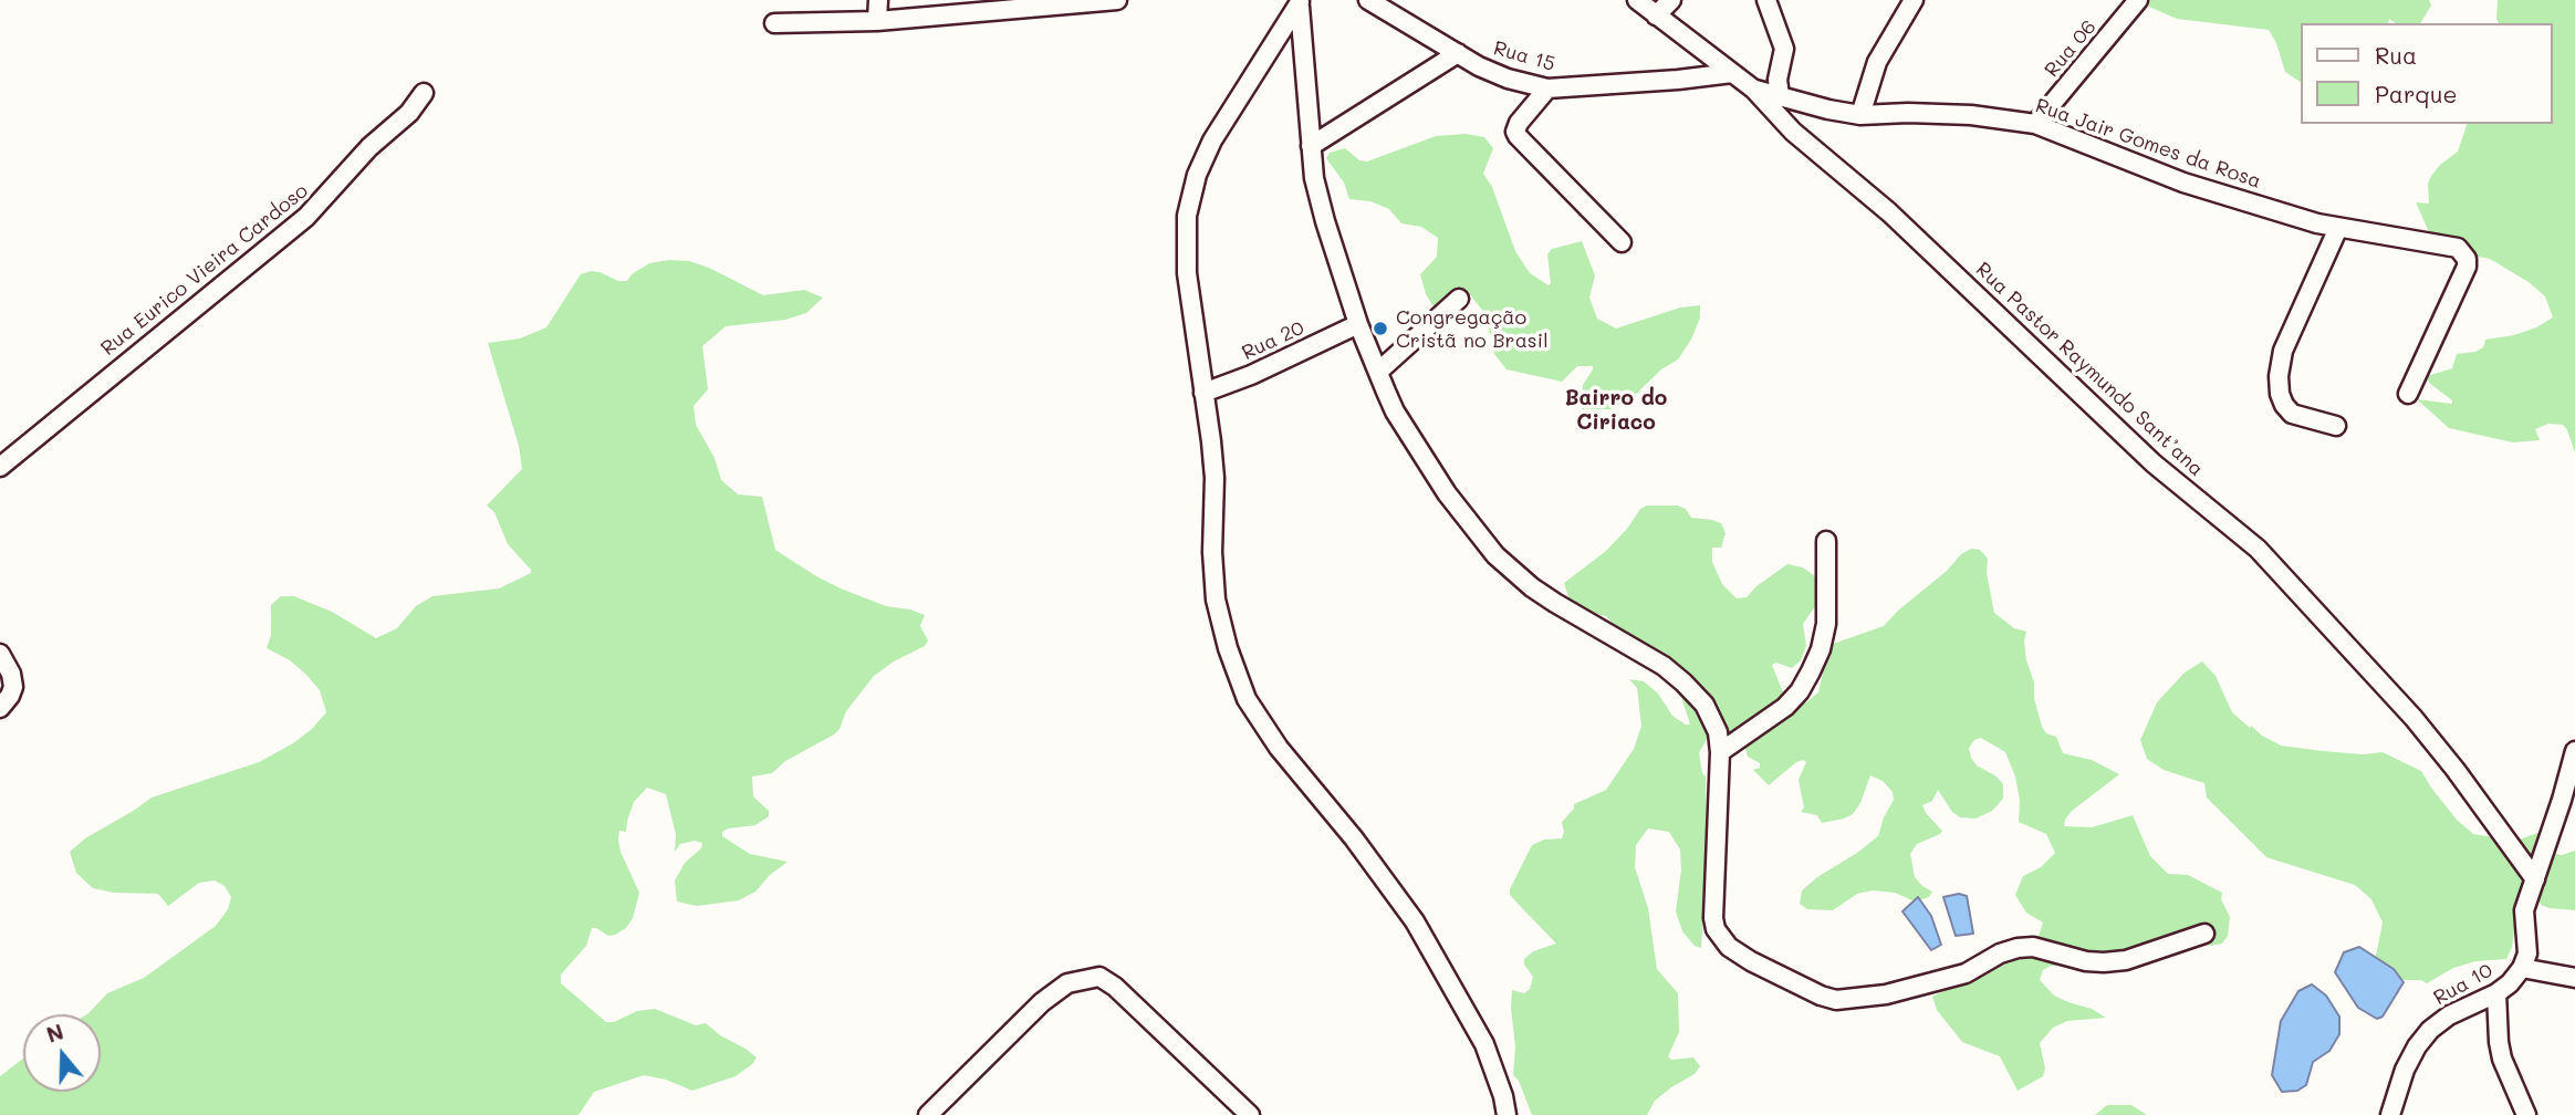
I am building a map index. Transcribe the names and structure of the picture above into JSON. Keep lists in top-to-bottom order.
{
  "streets": {
    "street": [
      "Rua 06",
      "Rua 15",
      "Rua Jair Gomes da Rosa",
      "Rua Eurico Vieira Cardoso",
      "Rua 20",
      "Rua Pastor Raymundo Sant’ana",
      "Rua 10"
    ]
  },
  "crossings": [
    ["Rua 06", "Rua Jair Gomes da Rosa"],
    ["Rua 15", "Rua Pastor Raymundo Sant’ana"],
    ["Rua Jair Gomes da Rosa", "Rua Pastor Raymundo Sant’ana"],
    ["Rua Pastor Raymundo Sant’ana", "Rua 10"]
  ],
  "districts": ["Bairro do Ciriaco"],
  "places": ["Congregação Cristã no Brasil"],
  "legend": ["Rua", "Parque"],
  "north": "top"
}
